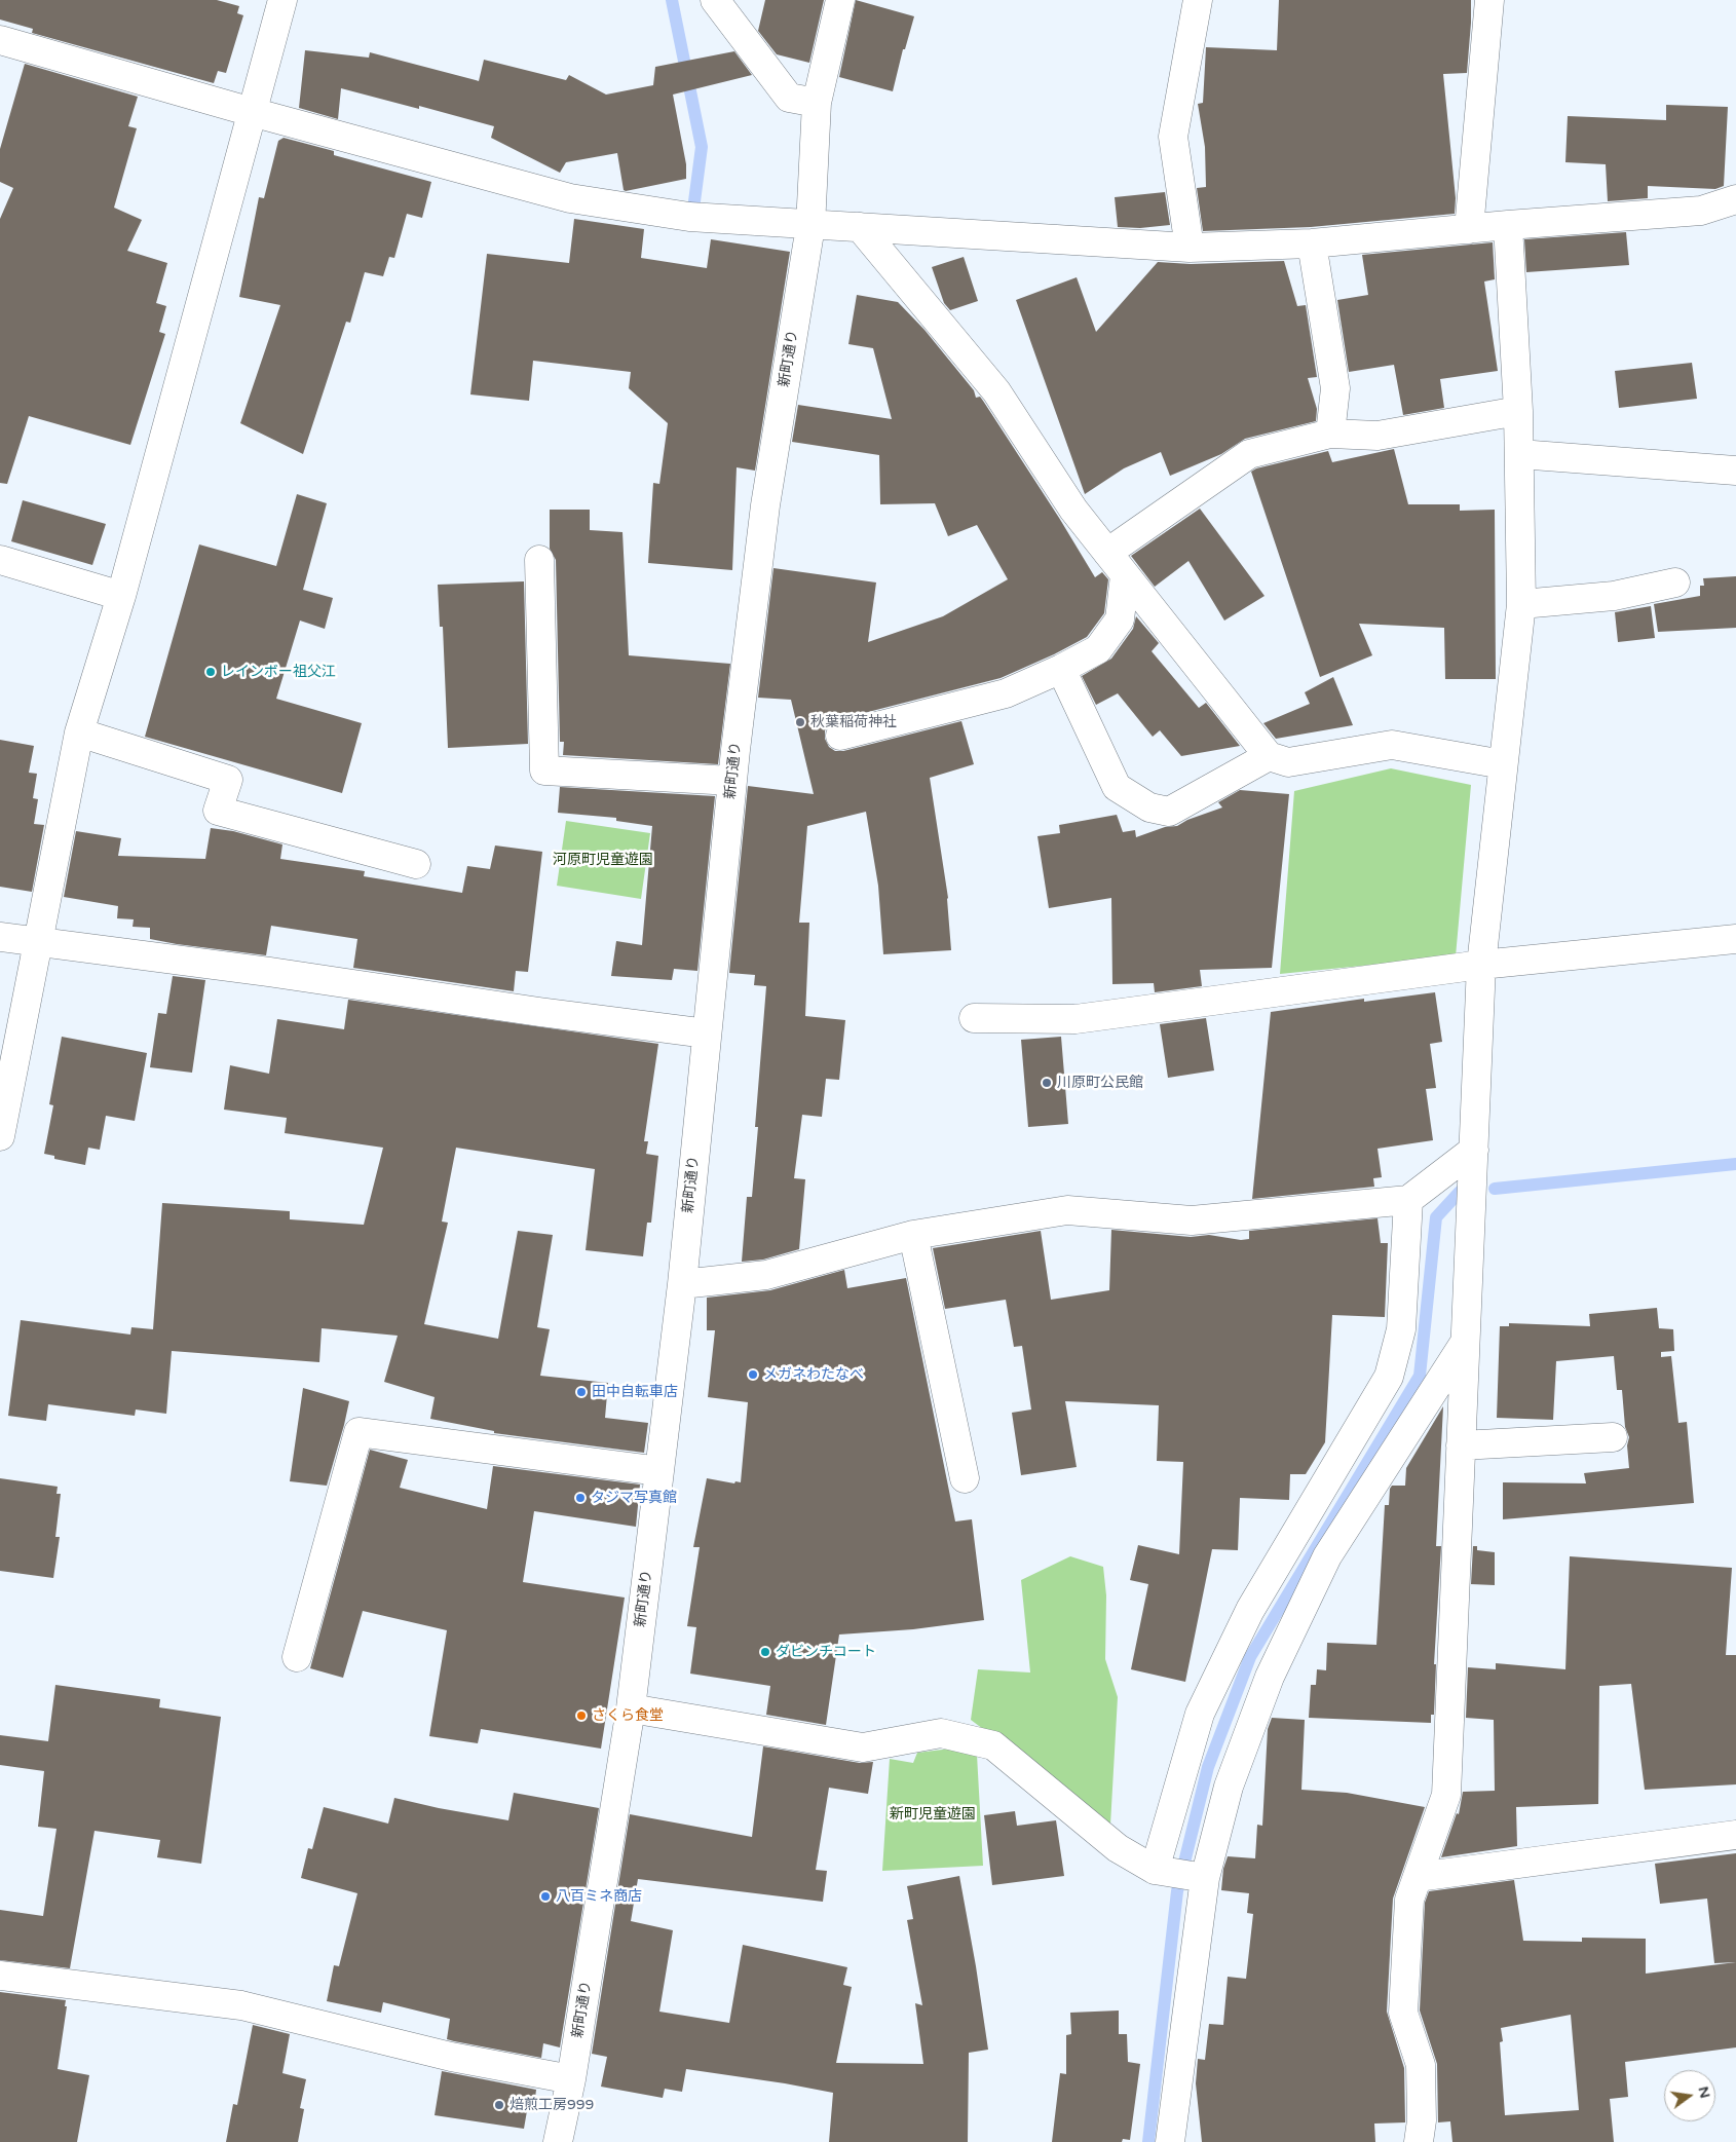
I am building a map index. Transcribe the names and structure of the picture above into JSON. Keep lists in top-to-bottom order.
{
  "streets": {
    "street": ["新町通り"]
  },
  "parks": ["河原町児童遊園", "新町児童遊園"],
  "places": [
    "レインボー祖父江",
    "秋葉稲荷神社",
    "川原町公民館",
    "メガネわたなべ",
    "田中自転車店",
    "タジマ写真館",
    "ダビンチコート",
    "さくら食堂",
    "八百ミネ商店",
    "焙煎工房999"
  ],
  "north": "right"
}
